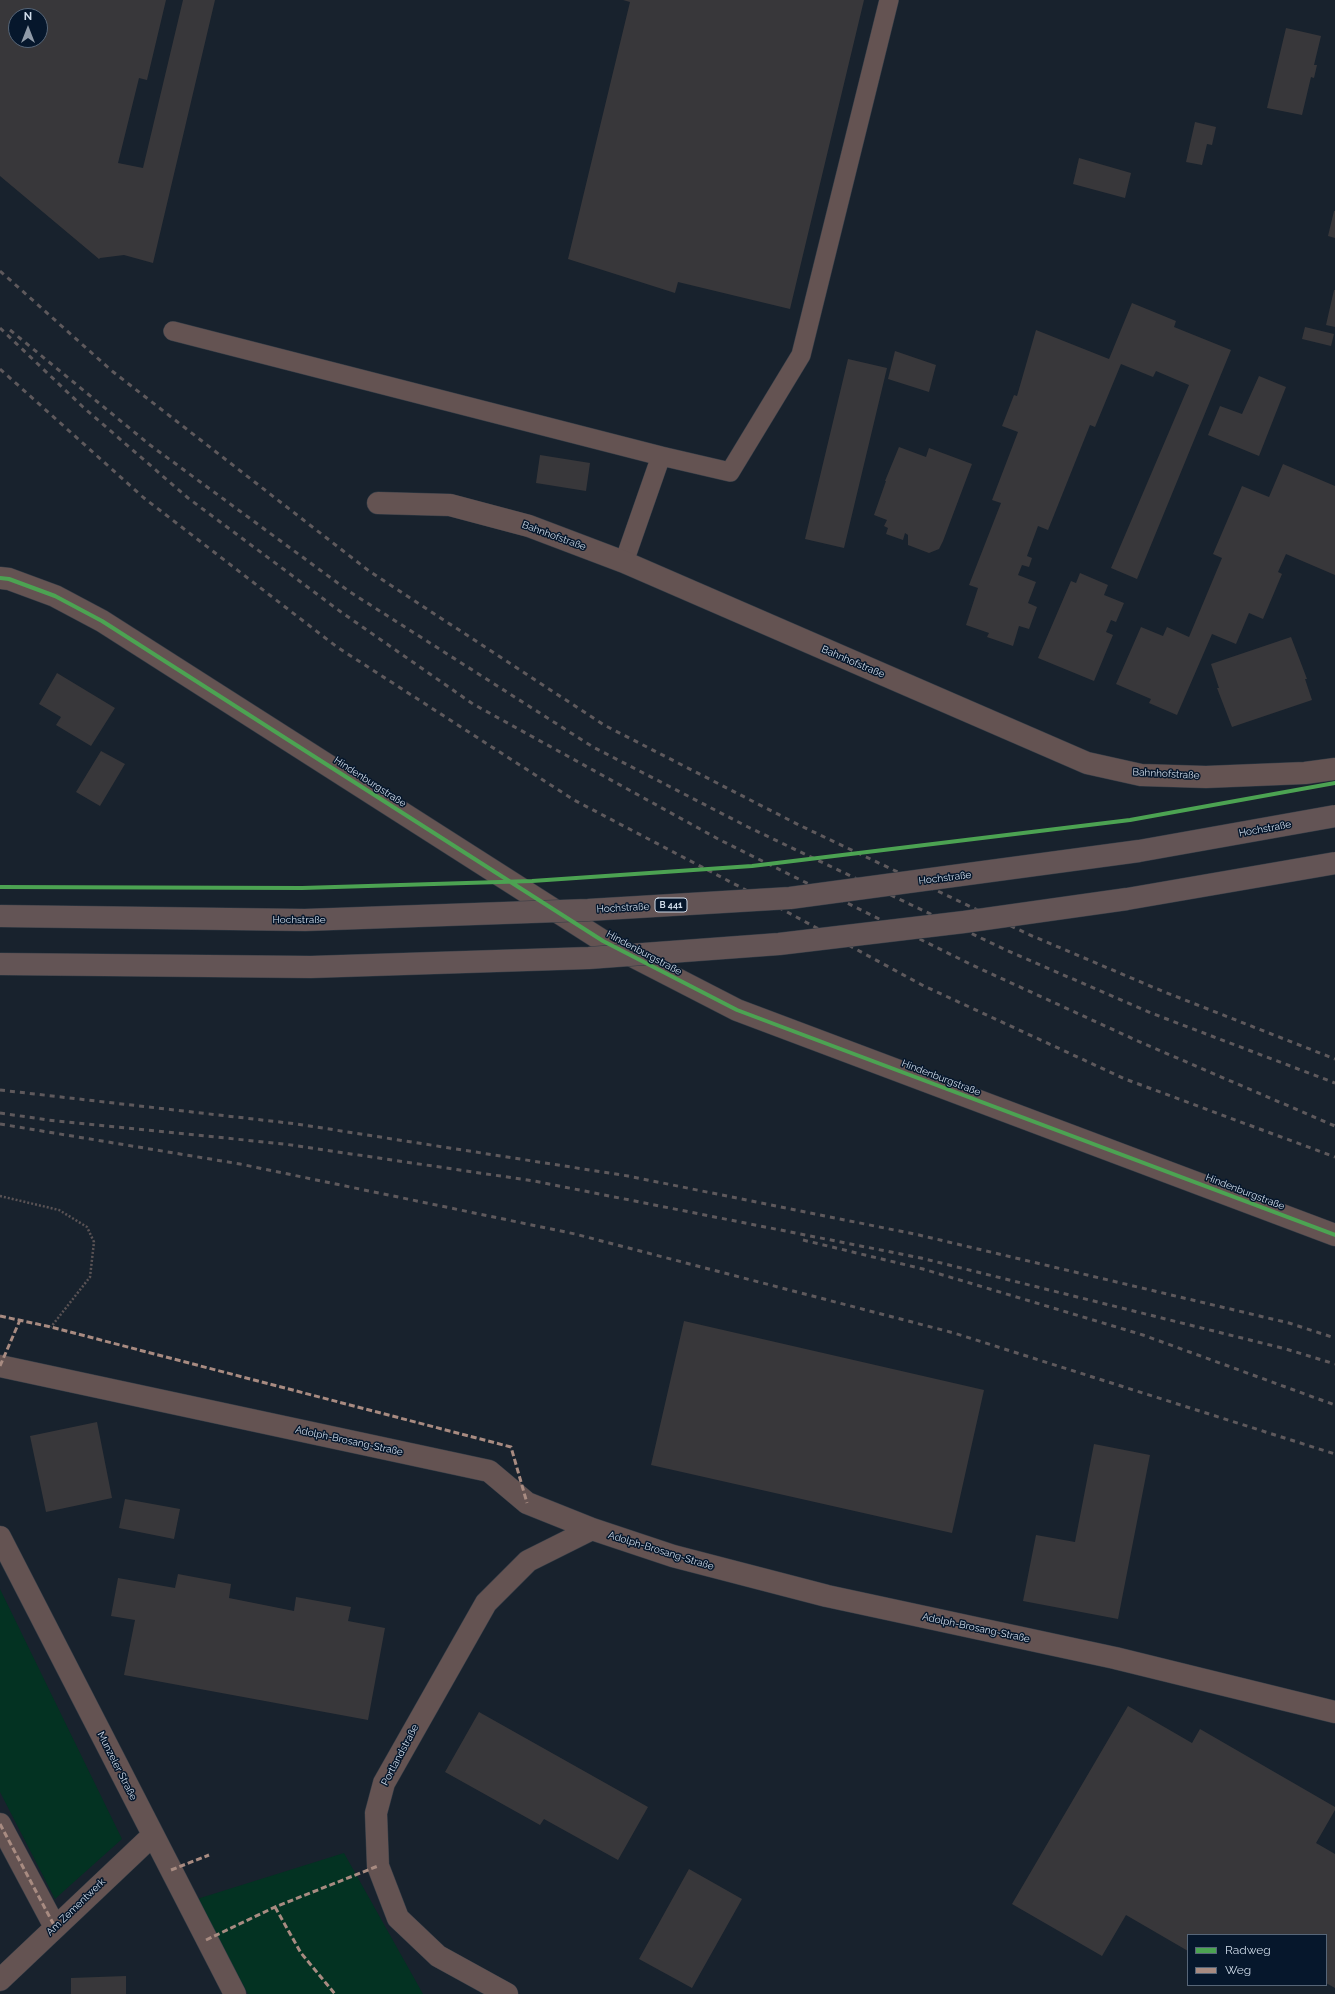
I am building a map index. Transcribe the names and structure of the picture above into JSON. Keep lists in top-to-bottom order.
{
  "streets": {
    "main road": ["Hochstraße", "B 441"],
    "street": [
      "Bahnhofstraße",
      "Hindenburgstraße",
      "Adolph-Brosang-Straße",
      "Portlandstraße",
      "Munzeler Straße",
      "Am Zementwerk"
    ]
  },
  "crossings": [
    ["Adolph-Brosang-Straße", "Portlandstraße"],
    ["Munzeler Straße", "Am Zementwerk"]
  ],
  "legend": ["Radweg", "Weg"],
  "north": "top"
}
